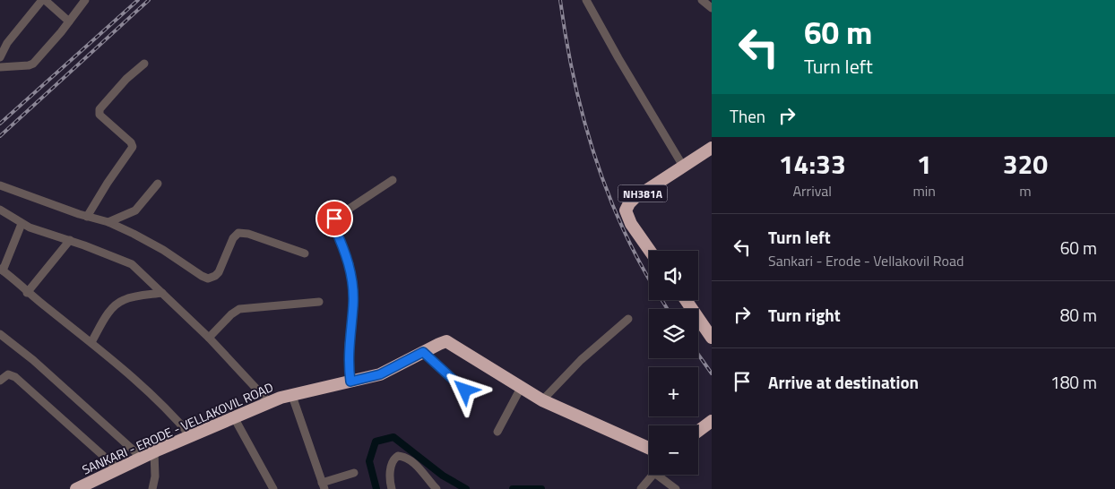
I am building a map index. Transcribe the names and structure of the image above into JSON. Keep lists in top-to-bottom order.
{
  "streets": {
    "highway": ["NH381A", "SANKARI - ERODE - VELLAKOVIL ROAD"]
  },
  "page": {
    "turn": ["60 m", "Turn left"],
    "then": "Then",
    "eta": [
      "14:33",
      "Arrival",
      "1",
      "min",
      "320",
      "m"
    ],
    "list": [
      {
        "name": "Turn left",
        "note": "Sankari - Erode - Vellakovil Road",
        "value": "60 m"
      },
      {
        "name": "Turn right",
        "value": "80 m"
      },
      {
        "name": "Arrive at destination",
        "value": "180 m"
      }
    ],
    "map_buttons": ["+", "−"]
  }
}
